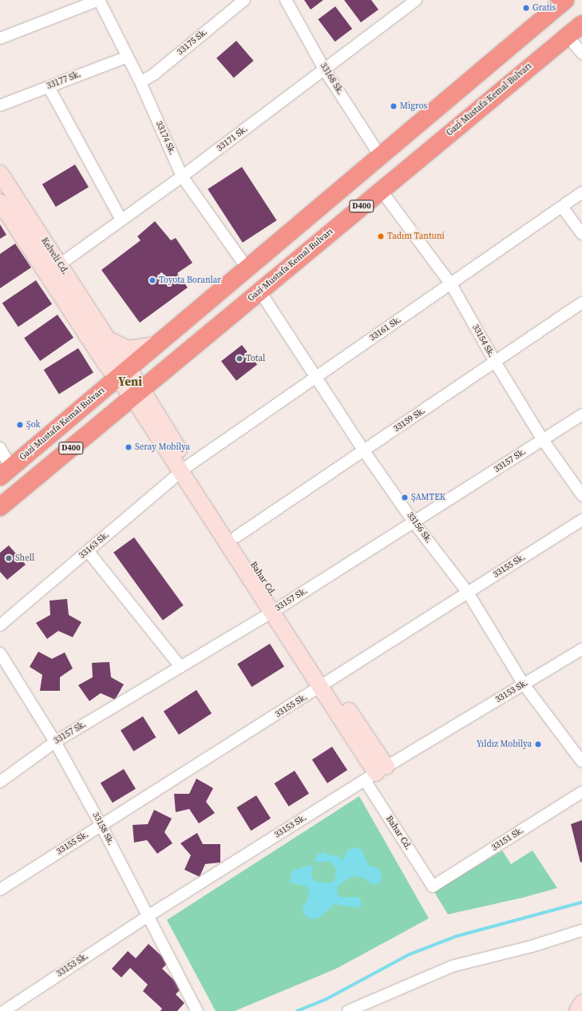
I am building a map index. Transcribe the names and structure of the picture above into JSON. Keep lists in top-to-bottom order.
{
  "streets": {
    "highway": ["Gazi Mustafa Kemal Bulvarı", "D400"],
    "street": [
      "33175 Sk.",
      "33168 Sk.",
      "33177 Sk.",
      "33174 Sk.",
      "33171 Sk.",
      "Kelveli Cd.",
      "33161 Sk.",
      "33154 Sk.",
      "33159 Sk.",
      "33157 Sk.",
      "33156 Sk.",
      "33163 Sk.",
      "33155 Sk.",
      "Bahar Cd.",
      "33153 Sk.",
      "33158 Sk.",
      "33151 Sk."
    ]
  },
  "crossings": [
    ["33175 Sk.", "33174 Sk."],
    ["33168 Sk.", "Gazi Mustafa Kemal Bulvarı"],
    ["33168 Sk.", "33171 Sk."],
    ["33177 Sk.", "33174 Sk."],
    ["Gazi Mustafa Kemal Bulvarı", "33174 Sk."],
    ["Gazi Mustafa Kemal Bulvarı", "Kelveli Cd."],
    ["Gazi Mustafa Kemal Bulvarı", "33154 Sk."],
    ["Gazi Mustafa Kemal Bulvarı", "33156 Sk."],
    ["Gazi Mustafa Kemal Bulvarı", "Bahar Cd."],
    ["33174 Sk.", "33171 Sk."],
    ["33171 Sk.", "Kelveli Cd."],
    ["Kelveli Cd.", "Bahar Cd."],
    ["33161 Sk.", "33154 Sk."],
    ["33161 Sk.", "33156 Sk."],
    ["33161 Sk.", "33163 Sk."],
    ["33161 Sk.", "Bahar Cd."],
    ["33154 Sk.", "33159 Sk."],
    ["33154 Sk.", "33157 Sk."],
    ["33159 Sk.", "33156 Sk."],
    ["33159 Sk.", "Bahar Cd."],
    ["33157 Sk.", "33156 Sk."],
    ["33157 Sk.", "Bahar Cd."],
    ["33157 Sk.", "33158 Sk."],
    ["33156 Sk.", "33155 Sk."],
    ["33156 Sk.", "33153 Sk."],
    ["33163 Sk.", "Bahar Cd."],
    ["33155 Sk.", "Bahar Cd."],
    ["33155 Sk.", "33158 Sk."],
    ["Bahar Cd.", "33153 Sk."],
    ["Bahar Cd.", "33151 Sk."],
    ["33153 Sk.", "33158 Sk."]
  ],
  "districts": ["Yeni"],
  "places": [
    "Gratis",
    "Migros",
    "Tadım Tantuni",
    "Toyota Boranlar",
    "Total",
    "Şok",
    "Seray Mobilya",
    "ŞAMTEK",
    "Shell",
    "Yıldız Mobilya"
  ]
}
